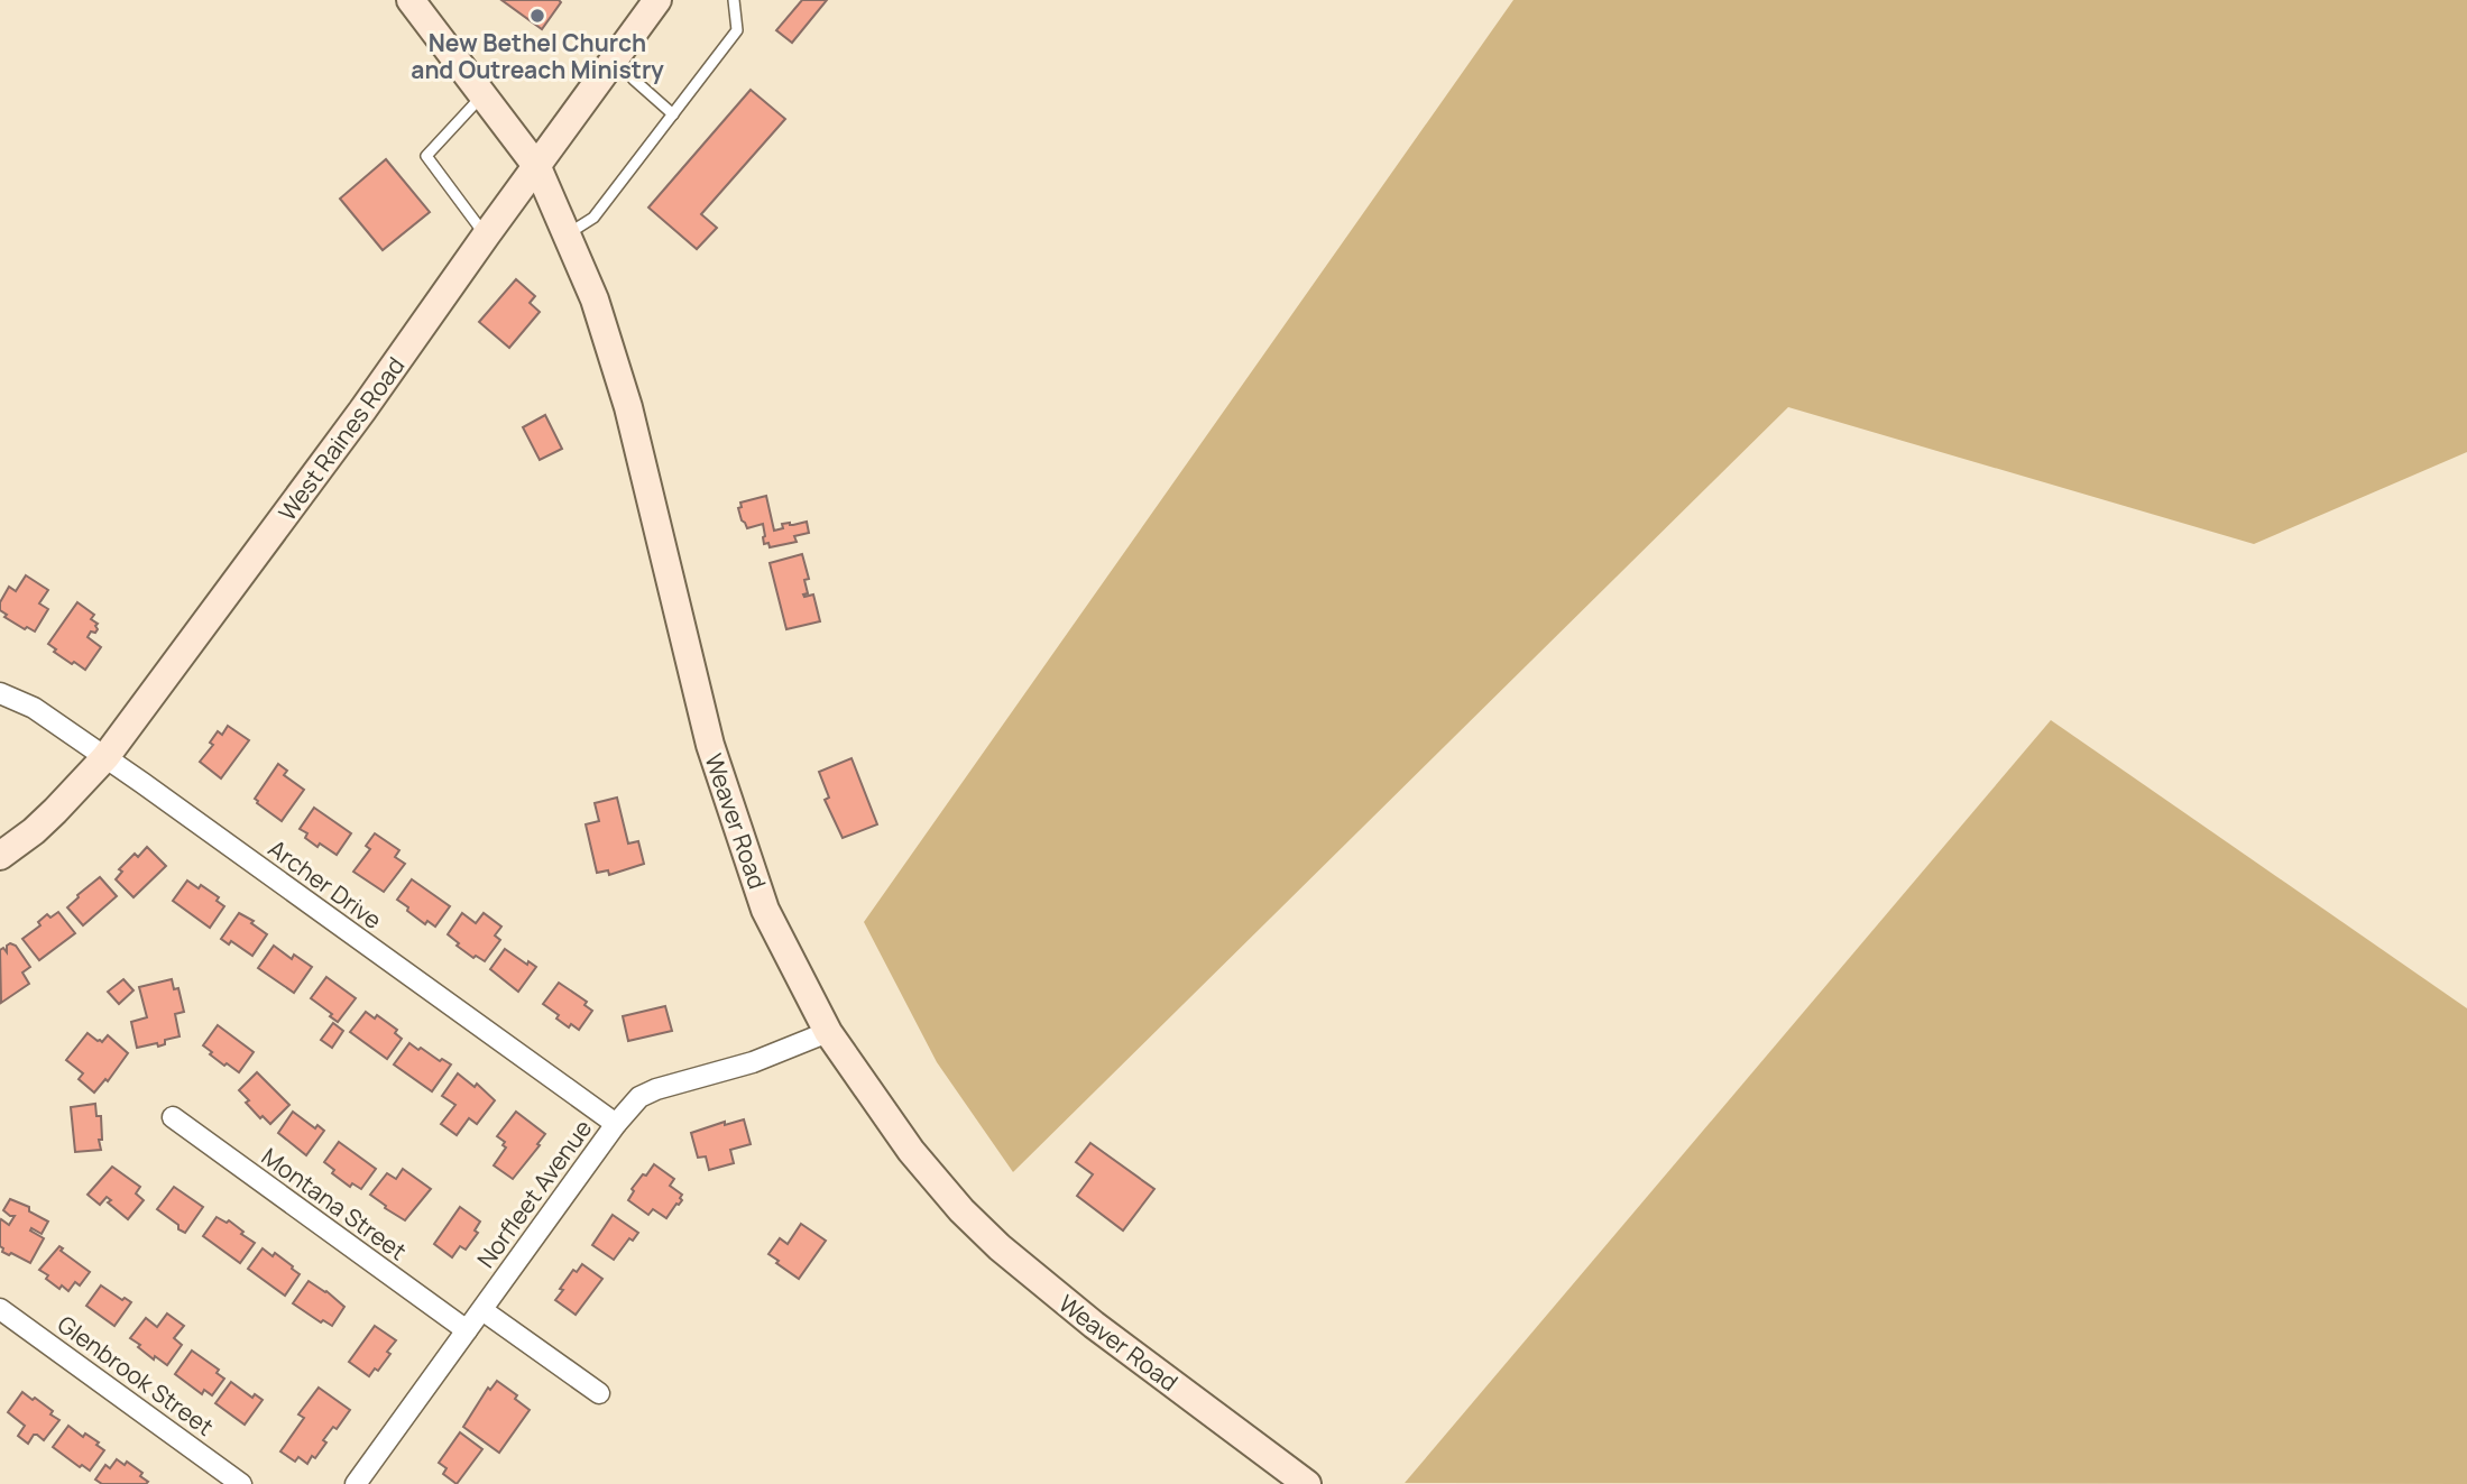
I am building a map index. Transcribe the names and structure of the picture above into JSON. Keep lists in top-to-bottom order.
{
  "streets": {
    "main road": ["West Raines Road", "Weaver Road"],
    "street": [
      "Archer Drive",
      "Norfleet Avenue",
      "Montana Street",
      "Glenbrook Street"
    ]
  },
  "crossings": [
    ["West Raines Road", "Weaver Road"],
    ["West Raines Road", "Archer Drive"],
    ["Weaver Road", "Norfleet Avenue"],
    ["Archer Drive", "Norfleet Avenue"],
    ["Norfleet Avenue", "Montana Street"]
  ],
  "places": ["New Bethel Church and Outreach Ministry"]
}
